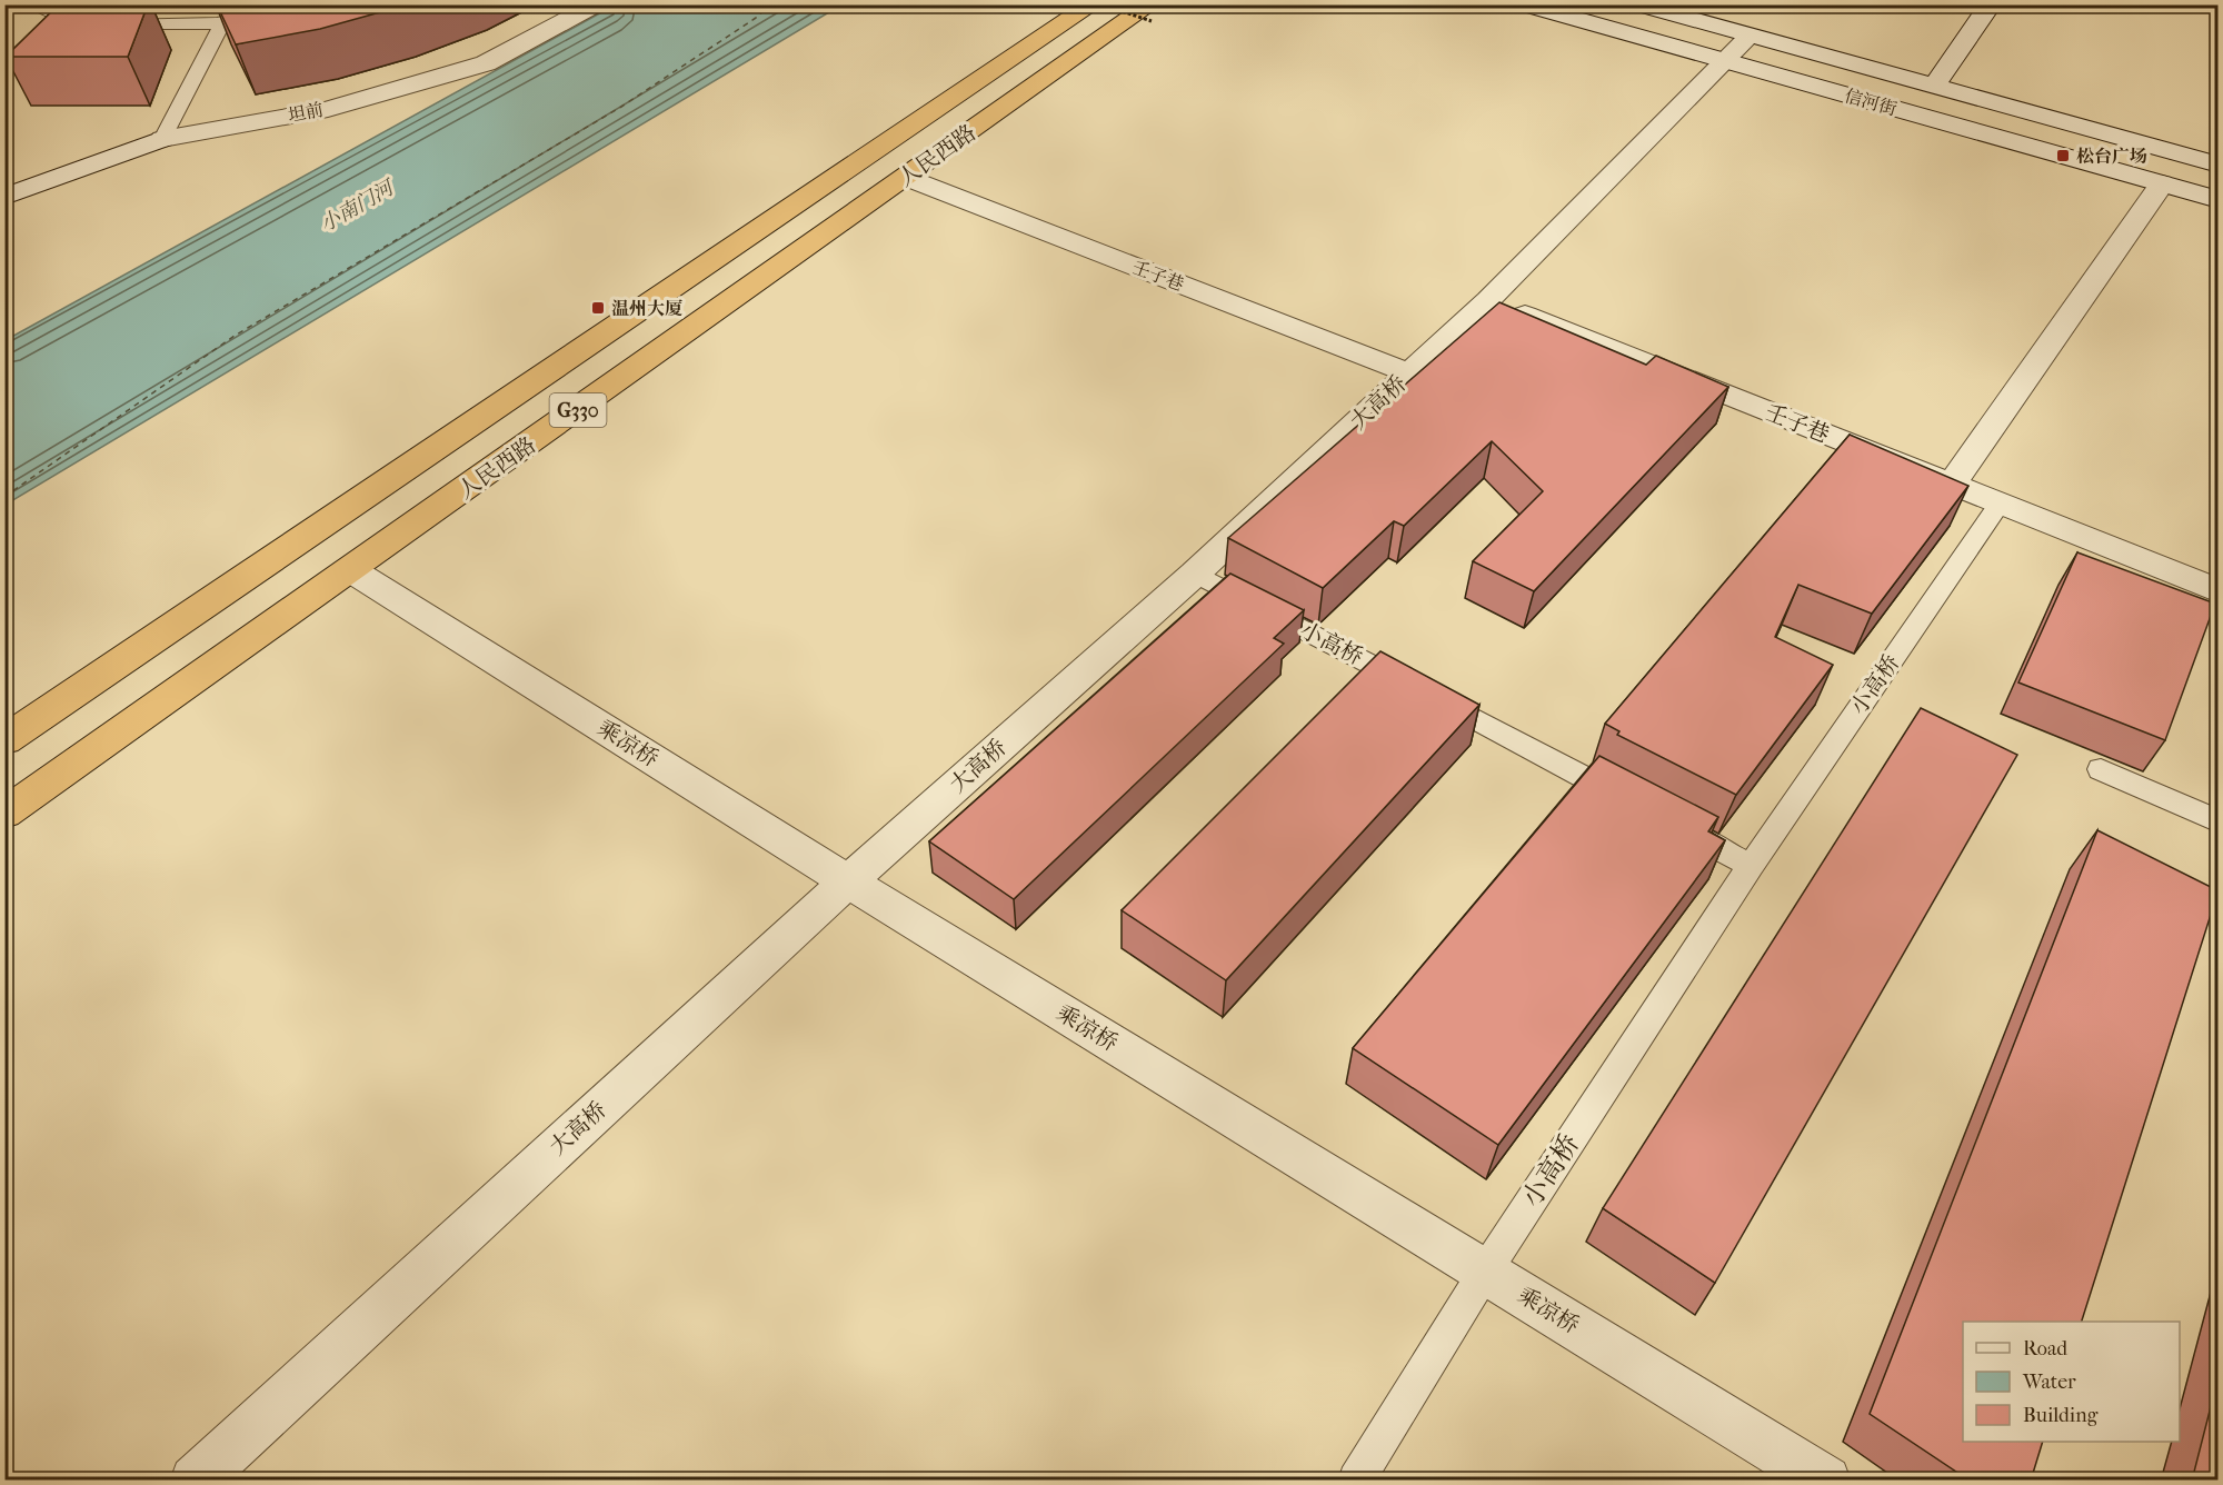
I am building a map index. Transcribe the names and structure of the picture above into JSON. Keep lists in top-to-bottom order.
{
  "streets": {
    "highway": ["人民西路", "G330"],
    "street": [
      "信河街",
      "坦前",
      "壬子巷",
      "大高桥",
      "乘凉桥"
    ],
    "lane": ["小高桥"]
  },
  "crossings": [
    ["信河街", "大高桥"],
    ["人民西路", "壬子巷"],
    ["人民西路", "乘凉桥"],
    ["壬子巷", "大高桥"],
    ["壬子巷", "小高桥"],
    ["大高桥", "小高桥"],
    ["大高桥", "乘凉桥"],
    ["小高桥", "乘凉桥"]
  ],
  "water": ["小南门河"],
  "places": {
    "transit": ["松台广场", "温州大厦"]
  },
  "legend": ["Road", "Water", "Building"]
}
